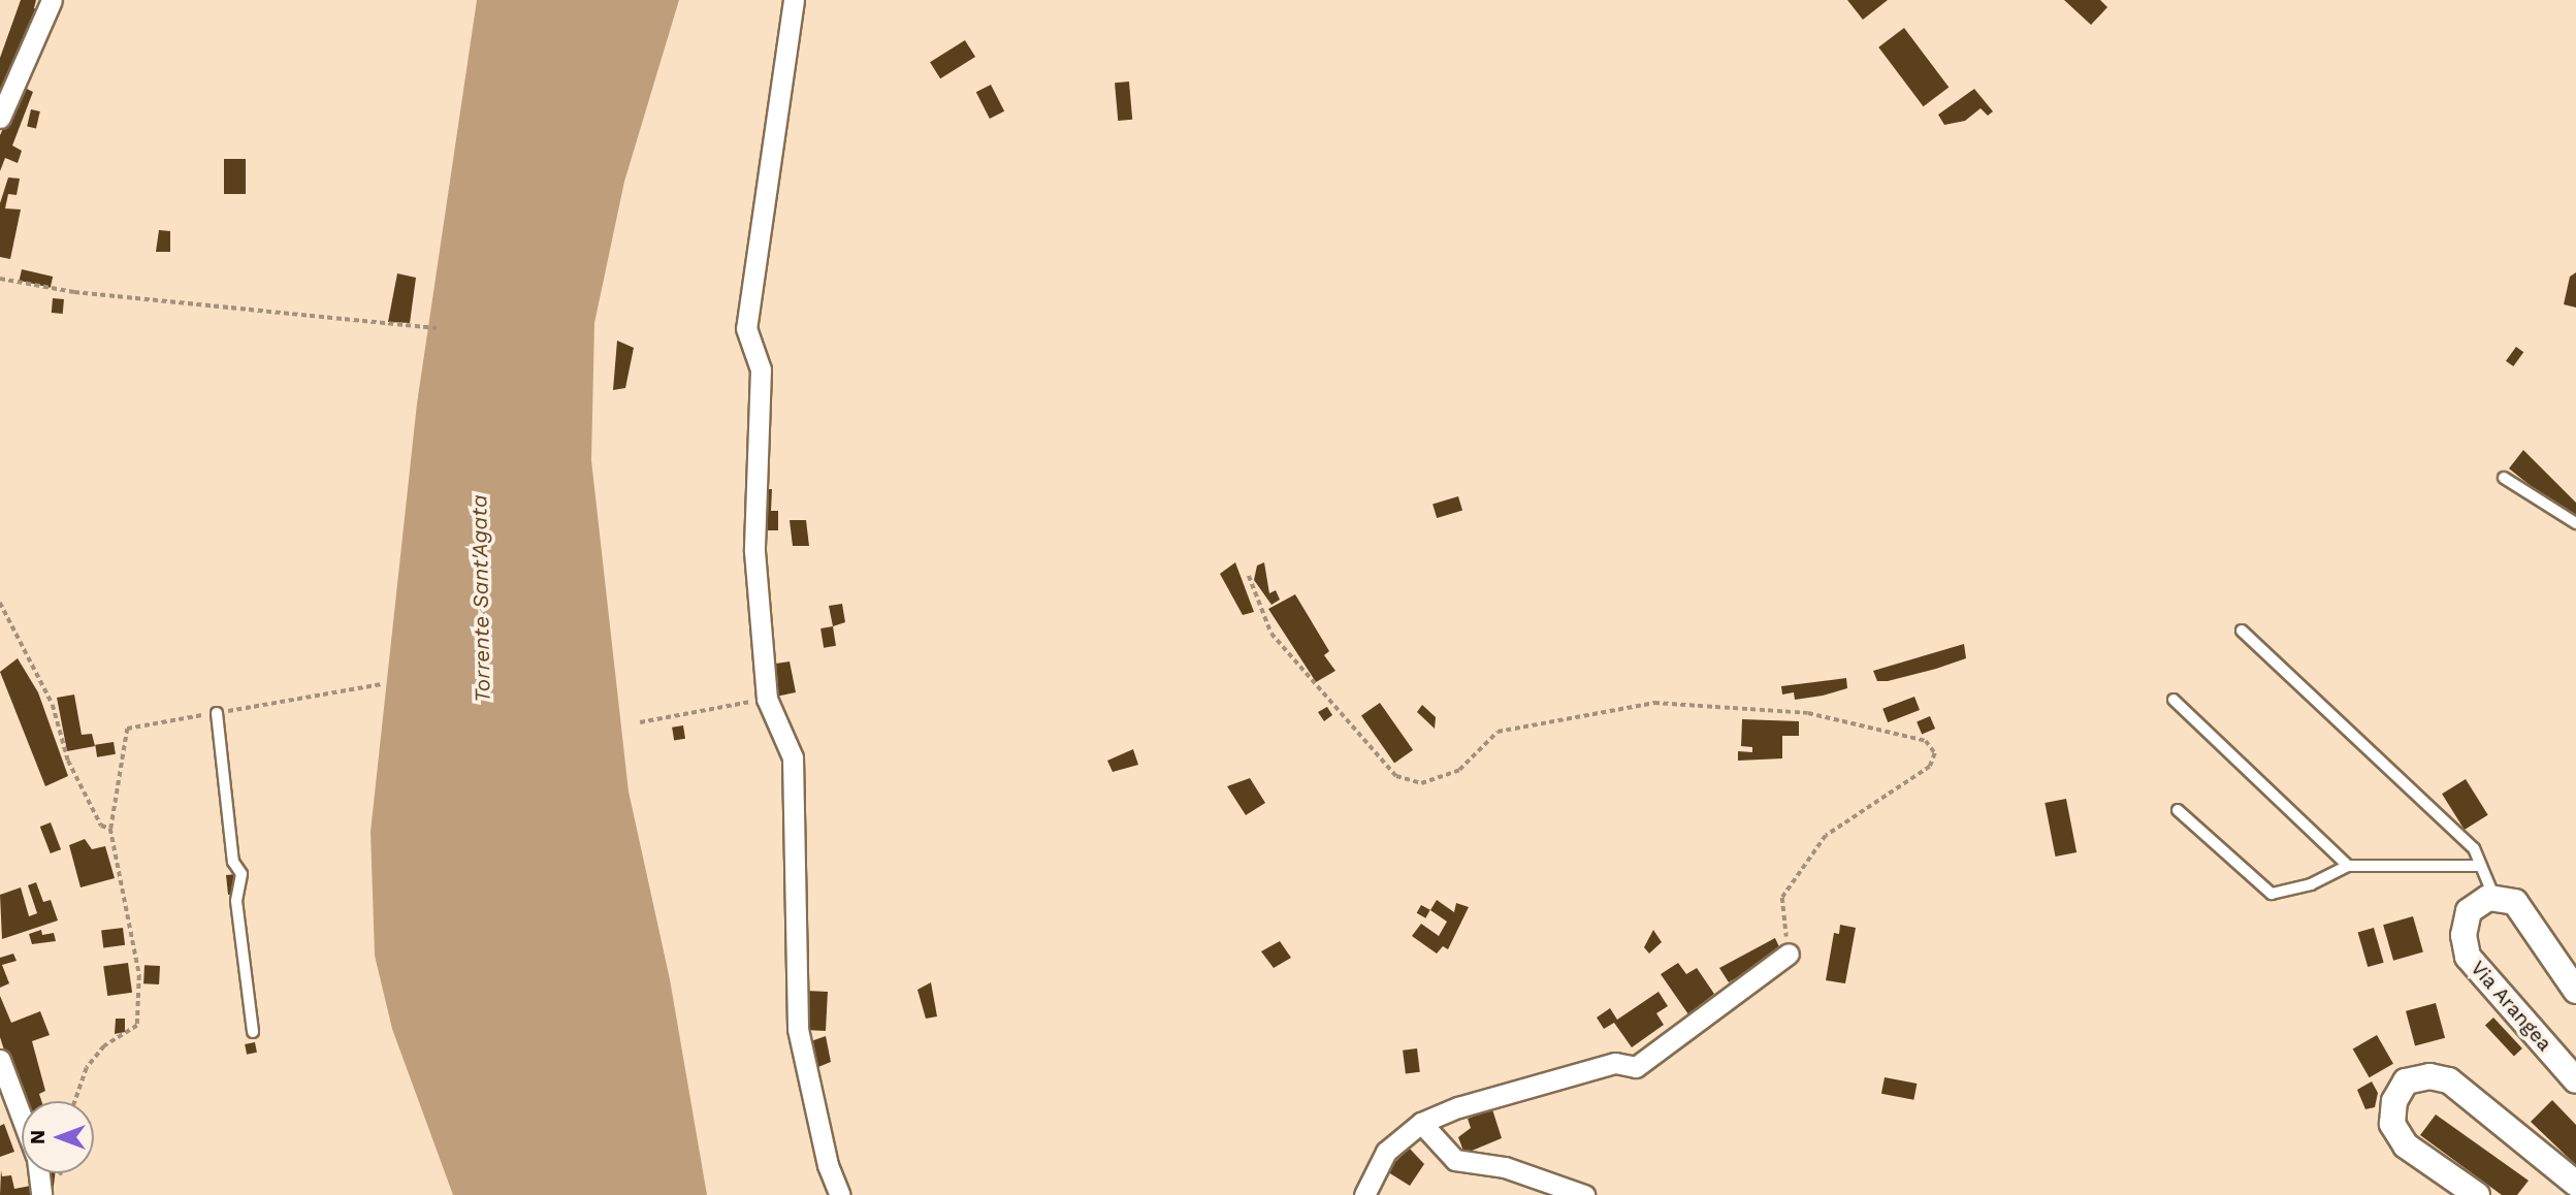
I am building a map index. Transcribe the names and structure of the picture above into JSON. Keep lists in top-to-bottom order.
{
  "streets": {
    "street": ["Via Arangea"]
  },
  "water": ["Torrente Sant'Agata"],
  "north": "left"
}
